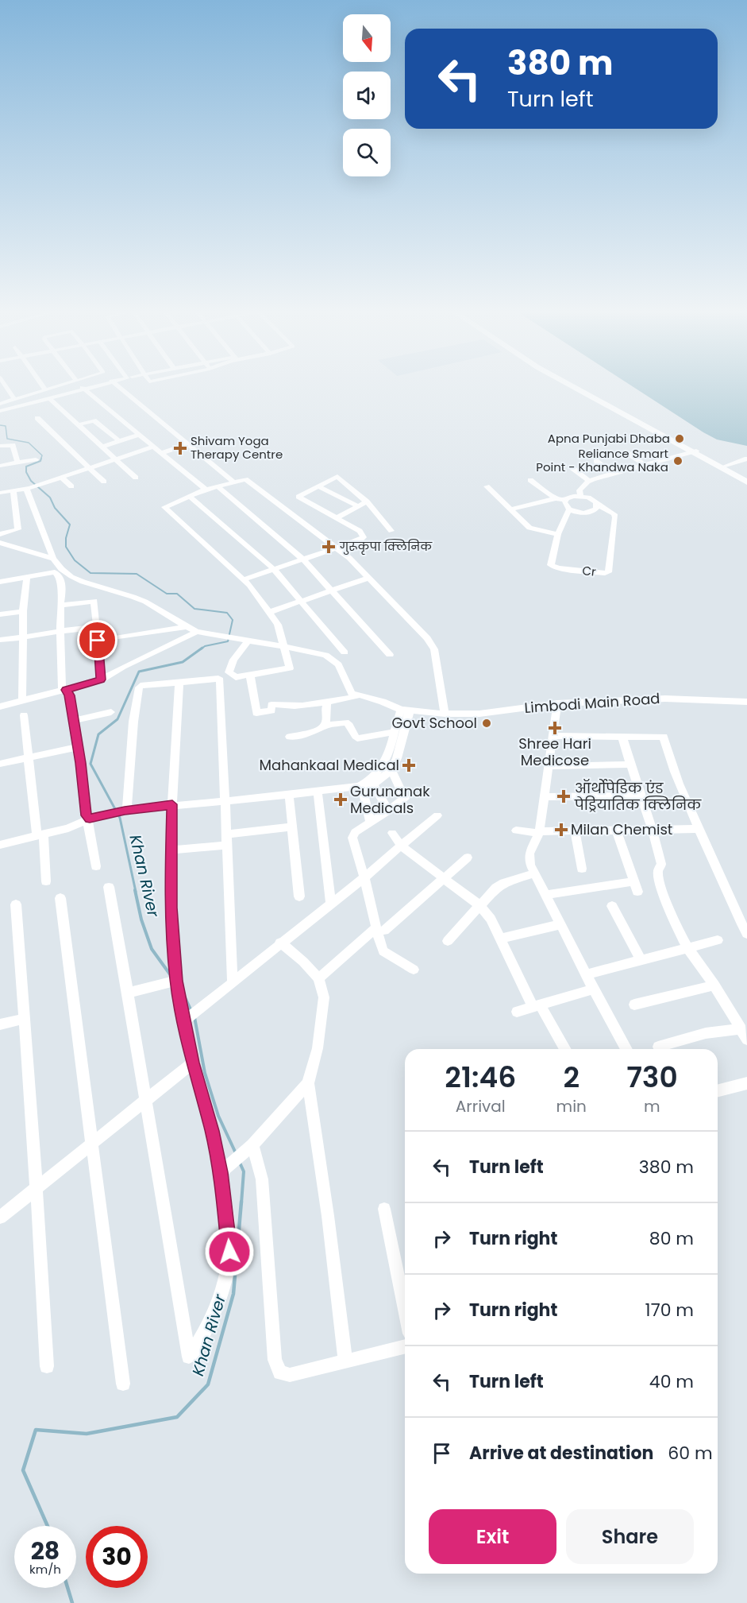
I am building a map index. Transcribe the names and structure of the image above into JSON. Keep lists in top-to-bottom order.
{
  "streets": {
    "street": ["Cr", "Limbodi Main Road"]
  },
  "water": ["Khan River"],
  "places": {
    "other": ["Apna Punjabi Dhaba", "Reliance Smart Point - Khandwa Naka", "Govt School"],
    "health": [
      "Shivam Yoga Therapy Centre",
      "गुरूकृपा क्लिनिक",
      "Shree Hari Medicose",
      "Mahankaal Medical",
      "ऑर्थोपेडिक एंड पेड्रियातिक क्लिनिक",
      "Gurunanak Medicals",
      "Milan Chemist"
    ]
  },
  "north": "bottom",
  "page": {
    "turn": ["380 m", "Turn left"],
    "eta": [
      "21:46",
      "Arrival",
      "2",
      "min",
      "730",
      "m"
    ],
    "list": [
      {
        "name": "Turn left",
        "value": "380 m"
      },
      {
        "name": "Turn right",
        "value": "80 m"
      },
      {
        "name": "Turn right",
        "value": "170 m"
      },
      {
        "name": "Turn left",
        "value": "40 m"
      },
      {
        "name": "Arrive at destination",
        "value": "60 m"
      }
    ],
    "buttons": ["Exit", "Share"],
    "speed": "28 km/h",
    "limit": "30"
  }
}
